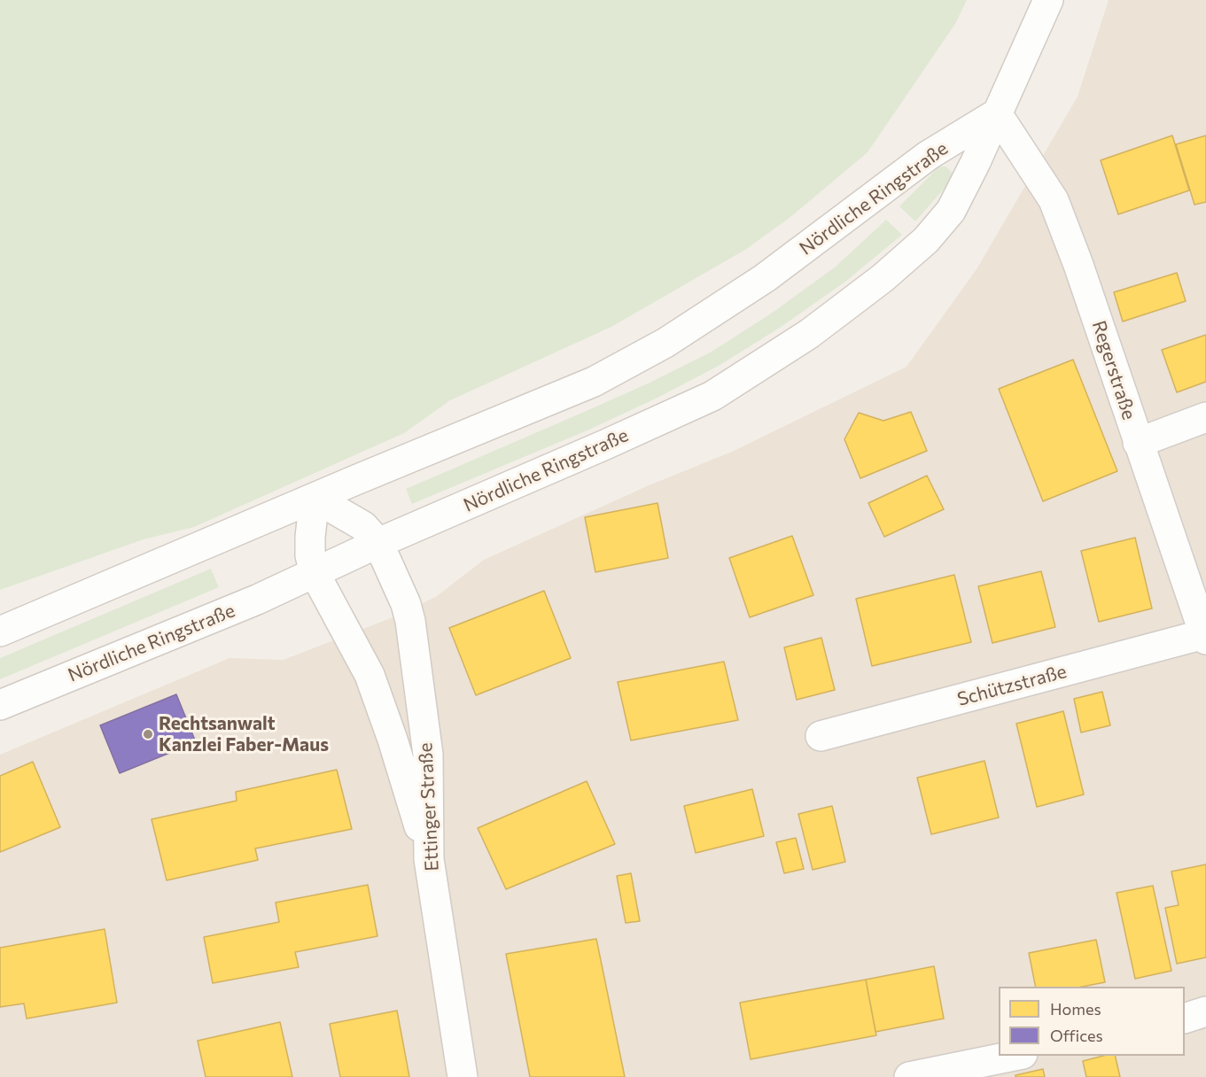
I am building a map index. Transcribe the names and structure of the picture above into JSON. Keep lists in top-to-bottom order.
{
  "streets": {
    "main road": [
      "Nördliche Ringstraße",
      "Regerstraße",
      "Schützstraße",
      "Ettinger Straße"
    ]
  },
  "crossings": [
    ["Nördliche Ringstraße", "Regerstraße"],
    ["Nördliche Ringstraße", "Ettinger Straße"],
    ["Regerstraße", "Schützstraße"]
  ],
  "places": ["Rechtsanwalt Kanzlei Faber-Maus"],
  "legend": ["Homes", "Offices"]
}
